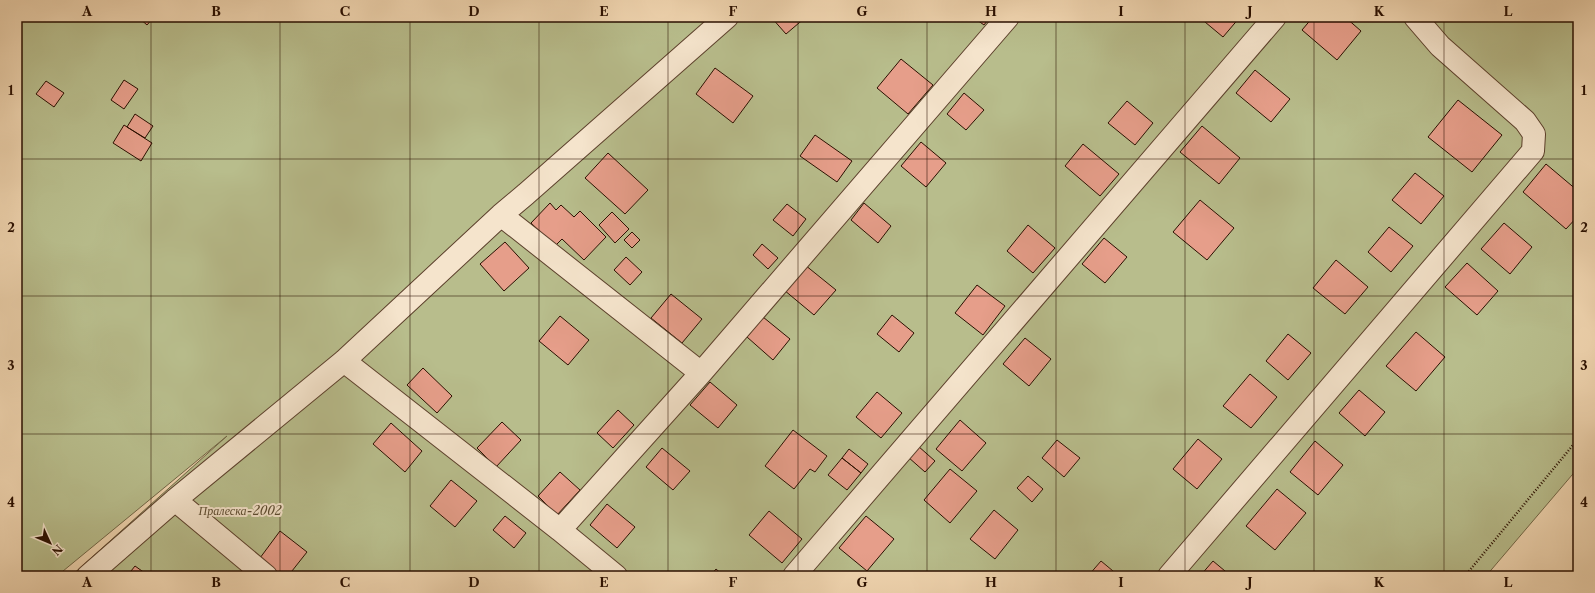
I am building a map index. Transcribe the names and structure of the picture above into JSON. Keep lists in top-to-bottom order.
{
  "parks": ["Пралеска-2002"],
  "north": "bottom right",
  "grid": {
    "columns": [
      "A",
      "B",
      "C",
      "D",
      "E",
      "F",
      "G",
      "H",
      "I",
      "J",
      "K",
      "L"
    ],
    "rows": [
      "1",
      "2",
      "3",
      "4"
    ]
  }
}
